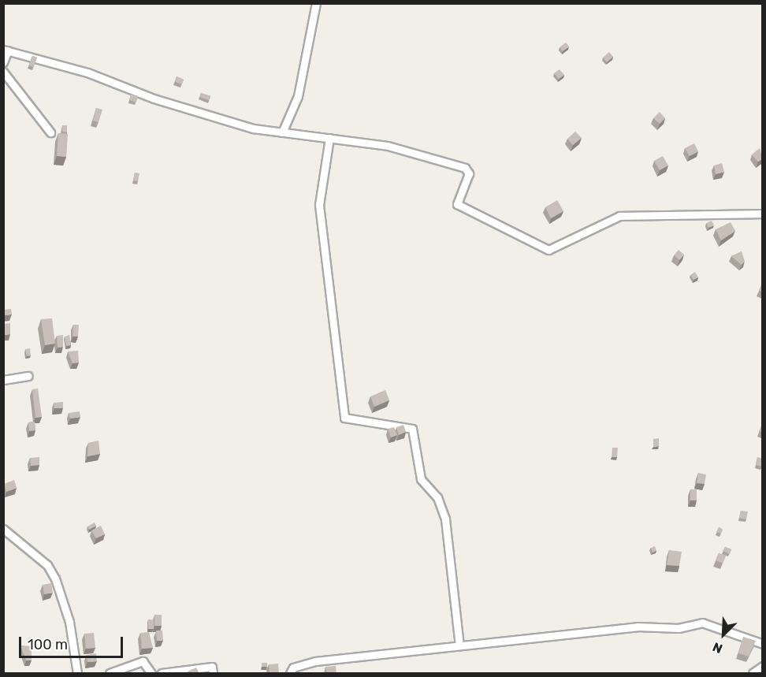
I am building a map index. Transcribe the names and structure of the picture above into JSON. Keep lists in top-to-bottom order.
{
  "scale_bar": "100 m",
  "north": "bottom left"
}
